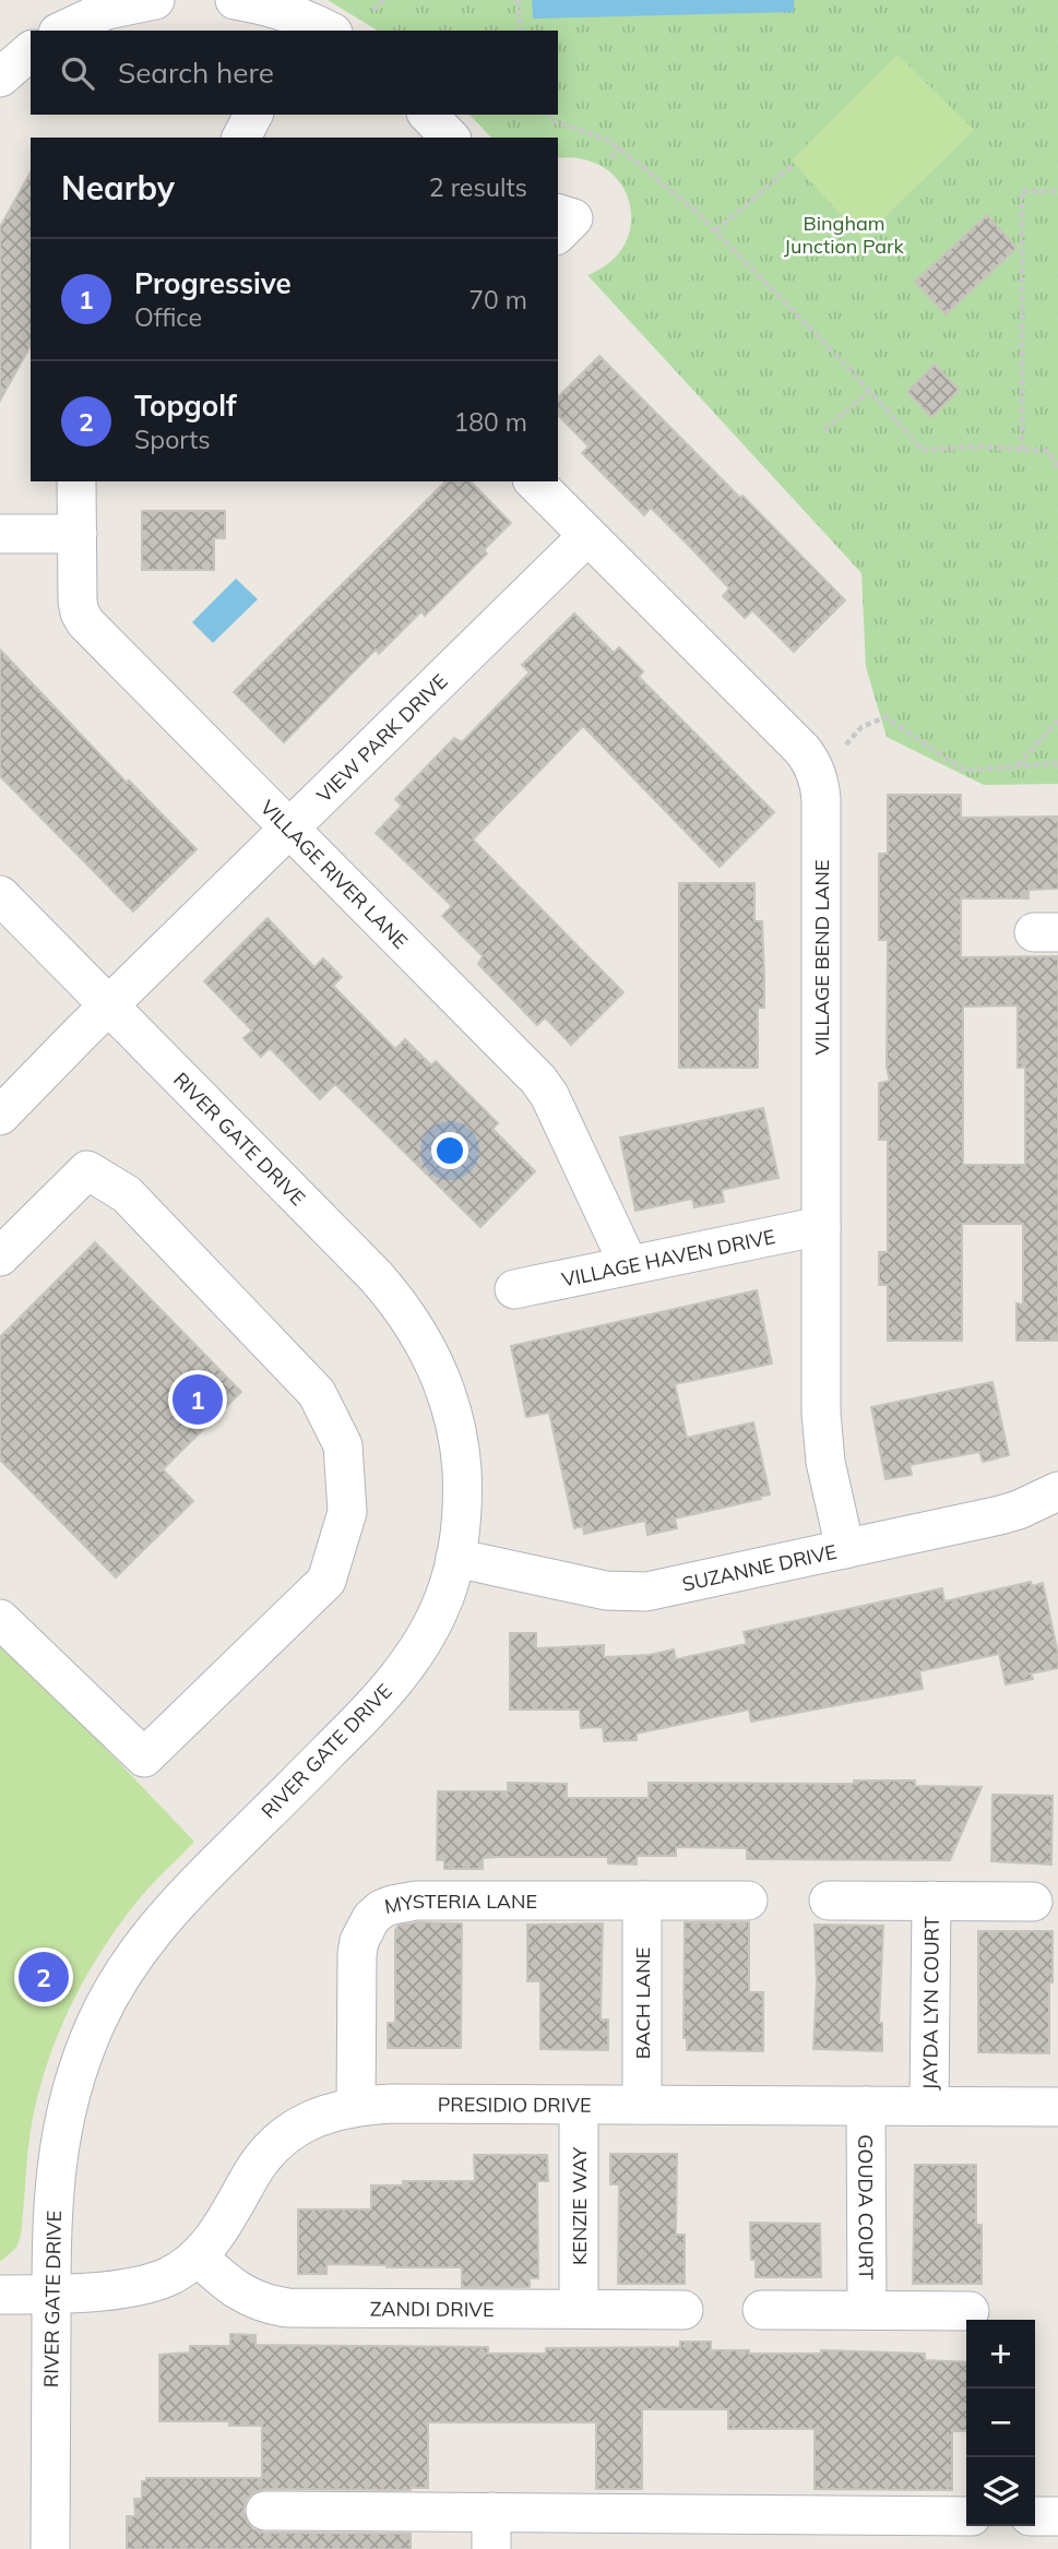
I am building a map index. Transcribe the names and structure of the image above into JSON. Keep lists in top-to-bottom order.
{
  "streets": {
    "street": [
      "VIEW PARK DRIVE",
      "VILLAGE RIVER LANE",
      "VILLAGE BEND LANE",
      "RIVER GATE DRIVE",
      "VILLAGE HAVEN DRIVE",
      "SUZANNE DRIVE",
      "MYSTERIA LANE",
      "BACH LANE",
      "JAYDA LYN COURT",
      "PRESIDIO DRIVE",
      "KENZIE WAY",
      "GOUDA COURT",
      "ZANDI DRIVE"
    ]
  },
  "crossings": [
    ["VIEW PARK DRIVE", "VILLAGE RIVER LANE"],
    ["VIEW PARK DRIVE", "VILLAGE BEND LANE"],
    ["VIEW PARK DRIVE", "RIVER GATE DRIVE"],
    ["VILLAGE RIVER LANE", "VILLAGE HAVEN DRIVE"],
    ["VILLAGE BEND LANE", "VILLAGE HAVEN DRIVE"],
    ["VILLAGE BEND LANE", "SUZANNE DRIVE"],
    ["RIVER GATE DRIVE", "SUZANNE DRIVE"],
    ["RIVER GATE DRIVE", "PRESIDIO DRIVE"],
    ["MYSTERIA LANE", "BACH LANE"],
    ["MYSTERIA LANE", "PRESIDIO DRIVE"],
    ["BACH LANE", "PRESIDIO DRIVE"],
    ["JAYDA LYN COURT", "PRESIDIO DRIVE"],
    ["PRESIDIO DRIVE", "KENZIE WAY"],
    ["PRESIDIO DRIVE", "GOUDA COURT"],
    ["PRESIDIO DRIVE", "ZANDI DRIVE"],
    ["KENZIE WAY", "ZANDI DRIVE"]
  ],
  "parks": ["Bingham Junction Park"],
  "page": {
    "search": "Search here",
    "heading": ["Nearby", "2 results"],
    "list": [
      {
        "mark": "1",
        "name": "Progressive",
        "note": "Office",
        "value": "70 m"
      },
      {
        "mark": "2",
        "name": "Topgolf",
        "note": "Sports",
        "value": "180 m"
      }
    ],
    "pins": ["1", "2"],
    "map_buttons": ["+", "−"]
  }
}
